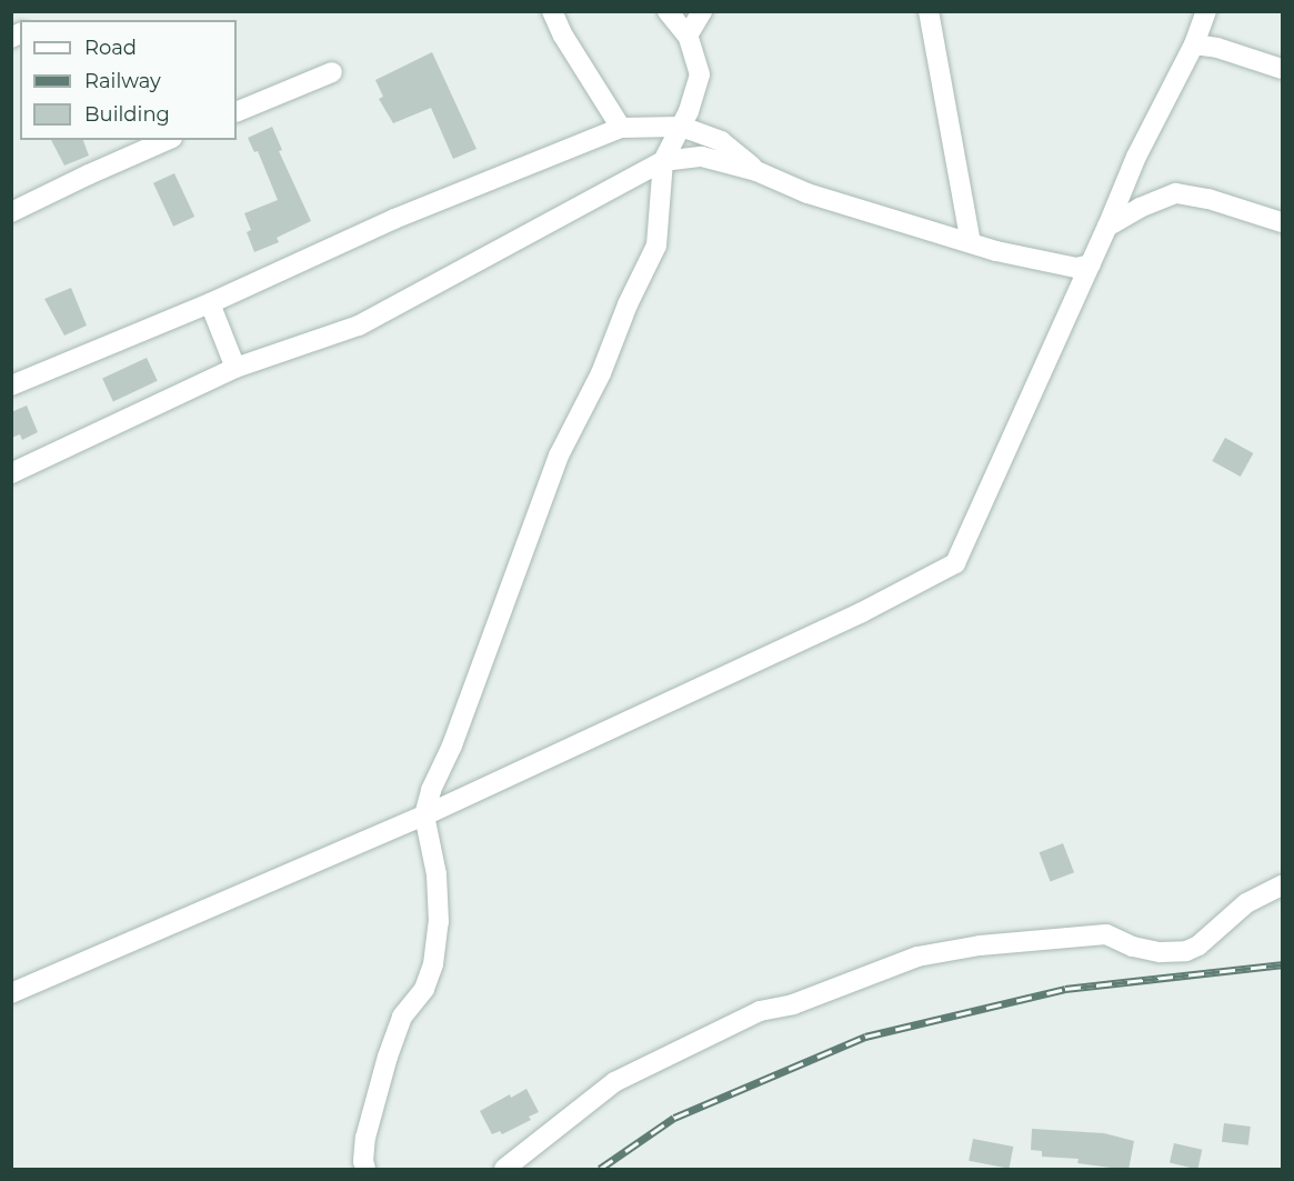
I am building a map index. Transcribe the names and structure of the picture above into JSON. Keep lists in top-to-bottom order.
{
  "legend": ["Road", "Railway", "Building"]
}
